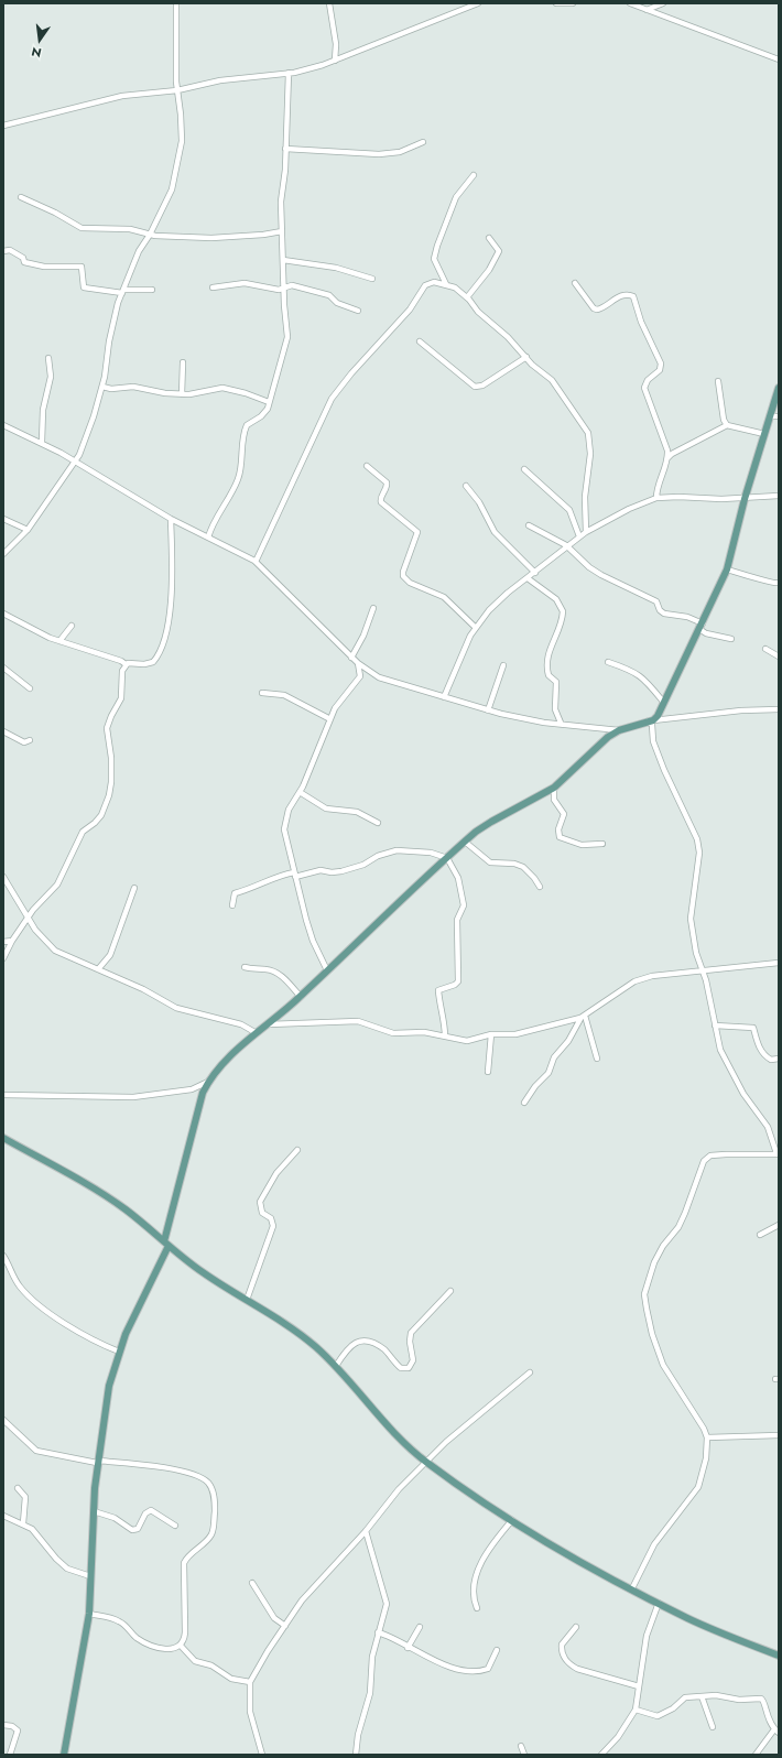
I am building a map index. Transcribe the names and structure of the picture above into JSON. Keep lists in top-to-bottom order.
{
  "north": "bottom"
}
